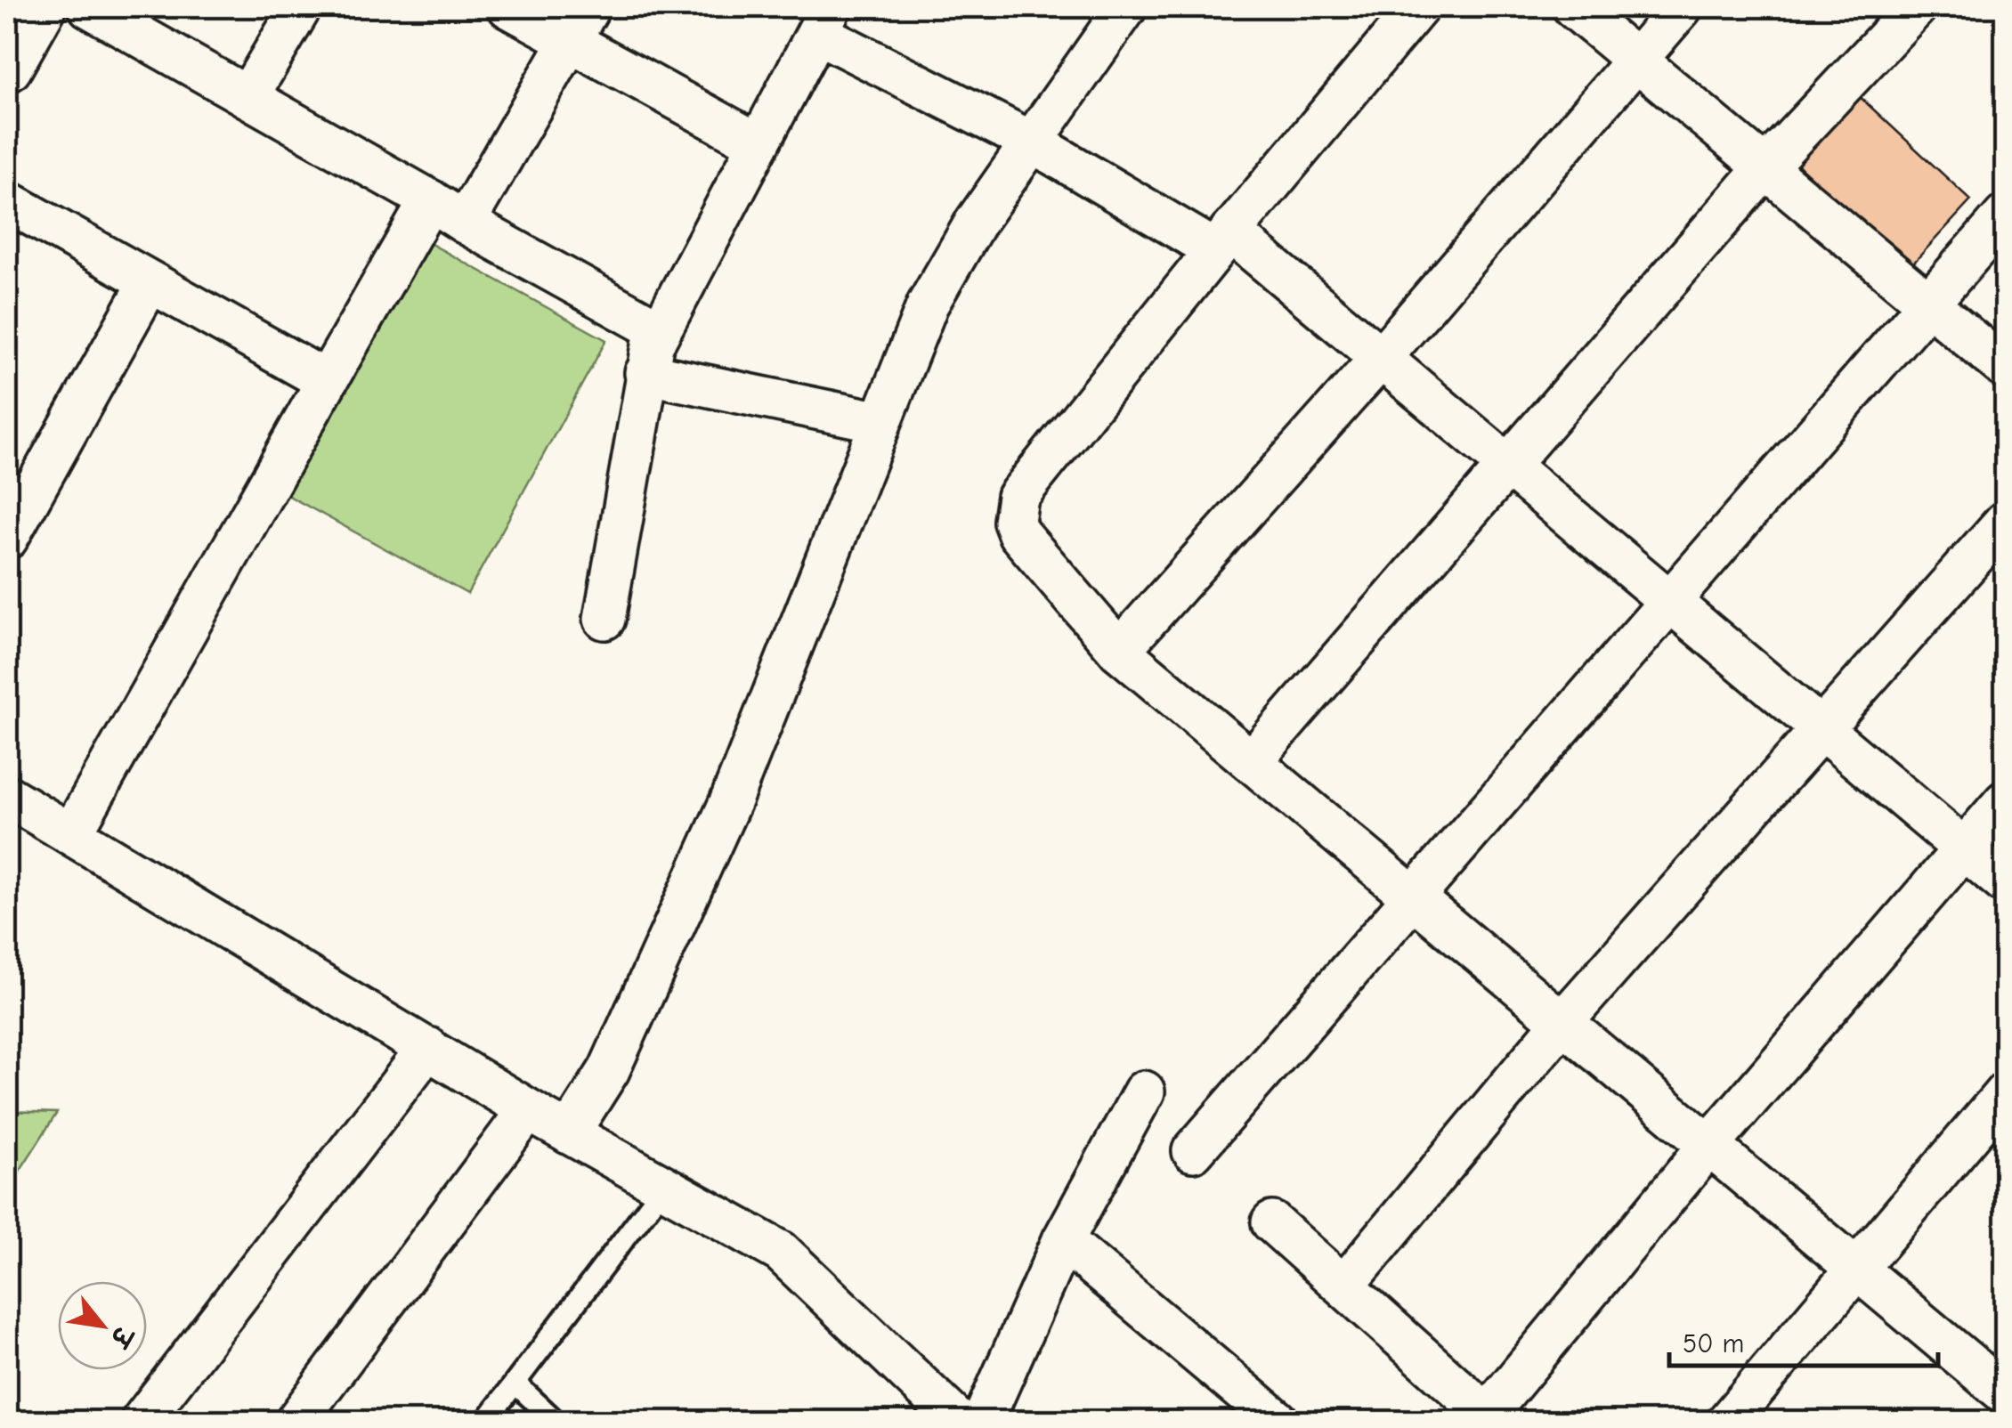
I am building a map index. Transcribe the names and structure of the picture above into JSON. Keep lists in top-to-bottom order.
{
  "scale_bar": "50 m",
  "north": "bottom right"
}
